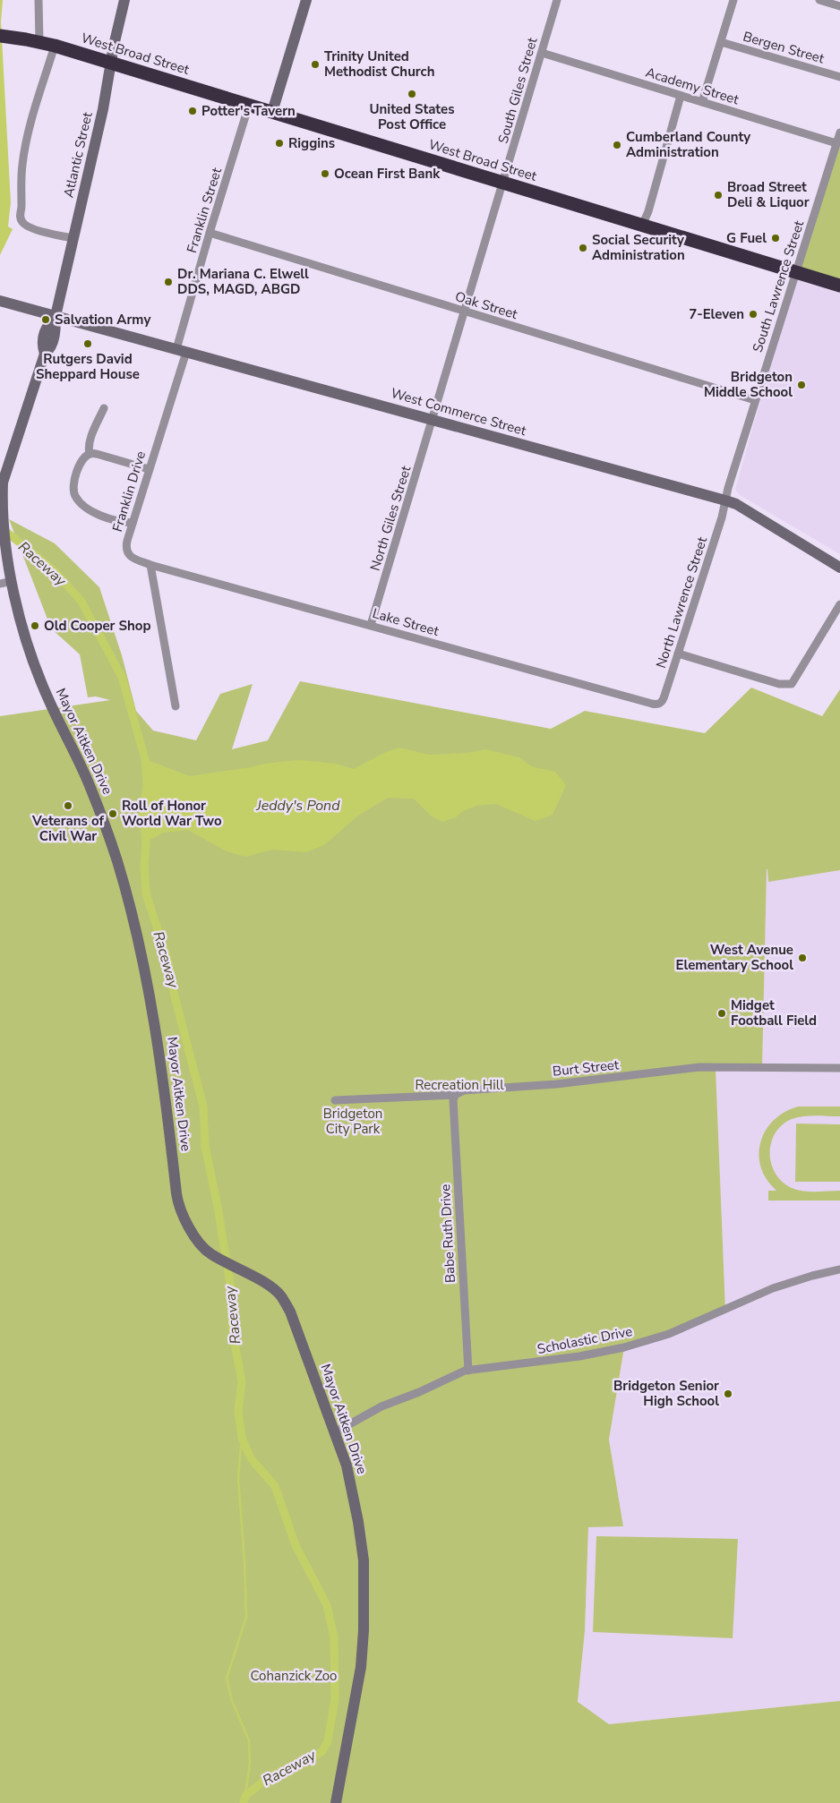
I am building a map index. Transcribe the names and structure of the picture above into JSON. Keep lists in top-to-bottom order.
{
  "streets": {
    "highway": ["West Broad Street"],
    "street": [
      "Bergen Street",
      "Academy Street",
      "South Giles Street",
      "Atlantic Street",
      "Franklin Street",
      "South Lawrence Street",
      "Oak Street",
      "West Commerce Street",
      "Franklin Drive",
      "North Giles Street",
      "North Lawrence Street",
      "Lake Street",
      "Mayor Aitken Drive",
      "Burt Street",
      "Babe Ruth Drive",
      "Scholastic Drive"
    ]
  },
  "crossings": [
    ["West Broad Street", "South Giles Street"],
    ["West Broad Street", "Atlantic Street"],
    ["West Broad Street", "Franklin Street"],
    ["West Broad Street", "South Lawrence Street"],
    ["Academy Street", "South Giles Street"],
    ["Academy Street", "South Lawrence Street"],
    ["South Giles Street", "Oak Street"],
    ["South Giles Street", "West Commerce Street"],
    ["South Giles Street", "North Giles Street"],
    ["Atlantic Street", "West Commerce Street"],
    ["Atlantic Street", "Mayor Aitken Drive"],
    ["Franklin Street", "Oak Street"],
    ["Franklin Street", "West Commerce Street"],
    ["Franklin Street", "Franklin Drive"],
    ["South Lawrence Street", "Oak Street"],
    ["South Lawrence Street", "West Commerce Street"],
    ["South Lawrence Street", "North Lawrence Street"],
    ["West Commerce Street", "Franklin Drive"],
    ["West Commerce Street", "North Giles Street"],
    ["West Commerce Street", "North Lawrence Street"],
    ["West Commerce Street", "Mayor Aitken Drive"],
    ["Franklin Drive", "Lake Street"],
    ["North Giles Street", "Lake Street"],
    ["North Lawrence Street", "Lake Street"],
    ["Mayor Aitken Drive", "Scholastic Drive"],
    ["Burt Street", "Babe Ruth Drive"],
    ["Babe Ruth Drive", "Scholastic Drive"]
  ],
  "water": ["Raceway", "Jeddy's Pond"],
  "parks": ["Recreation Hill", "Bridgeton City Park", "Cohanzick Zoo"],
  "places": [
    "Trinity United Methodist Church",
    "United States Post Office",
    "Potter's Tavern",
    "Riggins",
    "Cumberland County Administration",
    "Ocean First Bank",
    "Broad Street Deli & Liquor",
    "G Fuel",
    "Social Security Administration",
    "Dr. Mariana C. Elwell DDS, MAGD, ABGD",
    "7-Eleven",
    "Salvation Army",
    "Rutgers David Sheppard House",
    "Bridgeton Middle School",
    "Old Cooper Shop",
    "Veterans of Civil War",
    "Roll of Honor World War Two",
    "West Avenue Elementary School",
    "Midget Football Field",
    "Bridgeton Senior High School"
  ]
}
